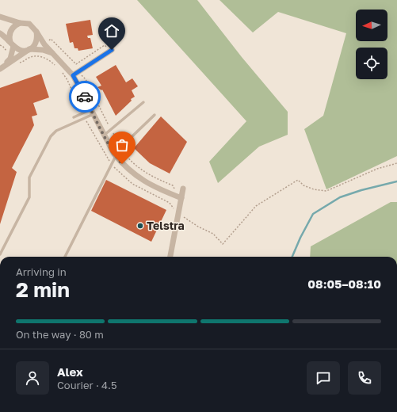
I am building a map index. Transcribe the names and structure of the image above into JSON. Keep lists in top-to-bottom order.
{
  "places": ["Telstra"],
  "north": "left",
  "page": {
    "heading": ["2 min", "Arriving in", "08:05–08:10"],
    "panel": ["Alex", "Courier · 4.5"],
    "bar": "On the way · 80 m"
  }
}
